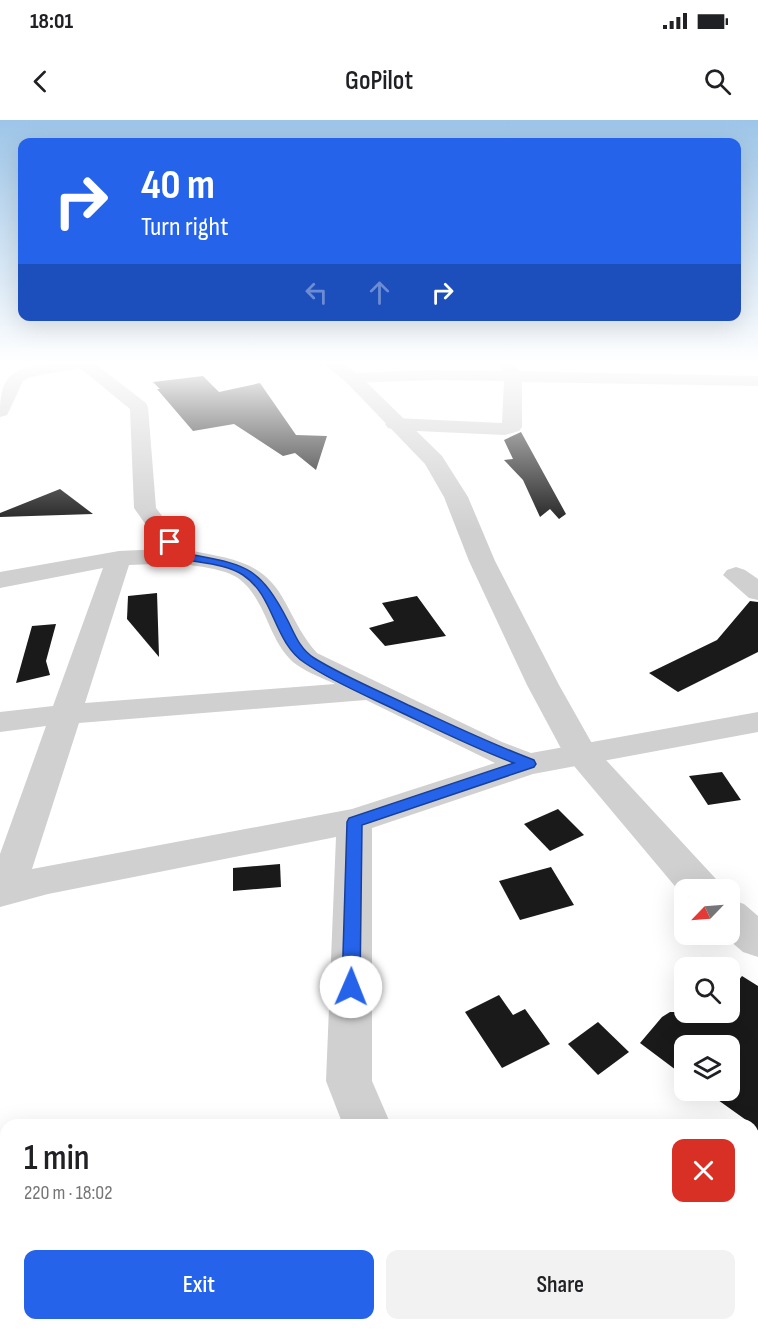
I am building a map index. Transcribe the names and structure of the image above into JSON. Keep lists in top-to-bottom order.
{
  "north": "bottom left",
  "page": {
    "status": "18:01",
    "header": "GoPilot",
    "turn": ["40 m", "Turn right"],
    "heading": ["1 min", "220 m · 18:02"],
    "buttons": ["Exit", "Share"]
  }
}
